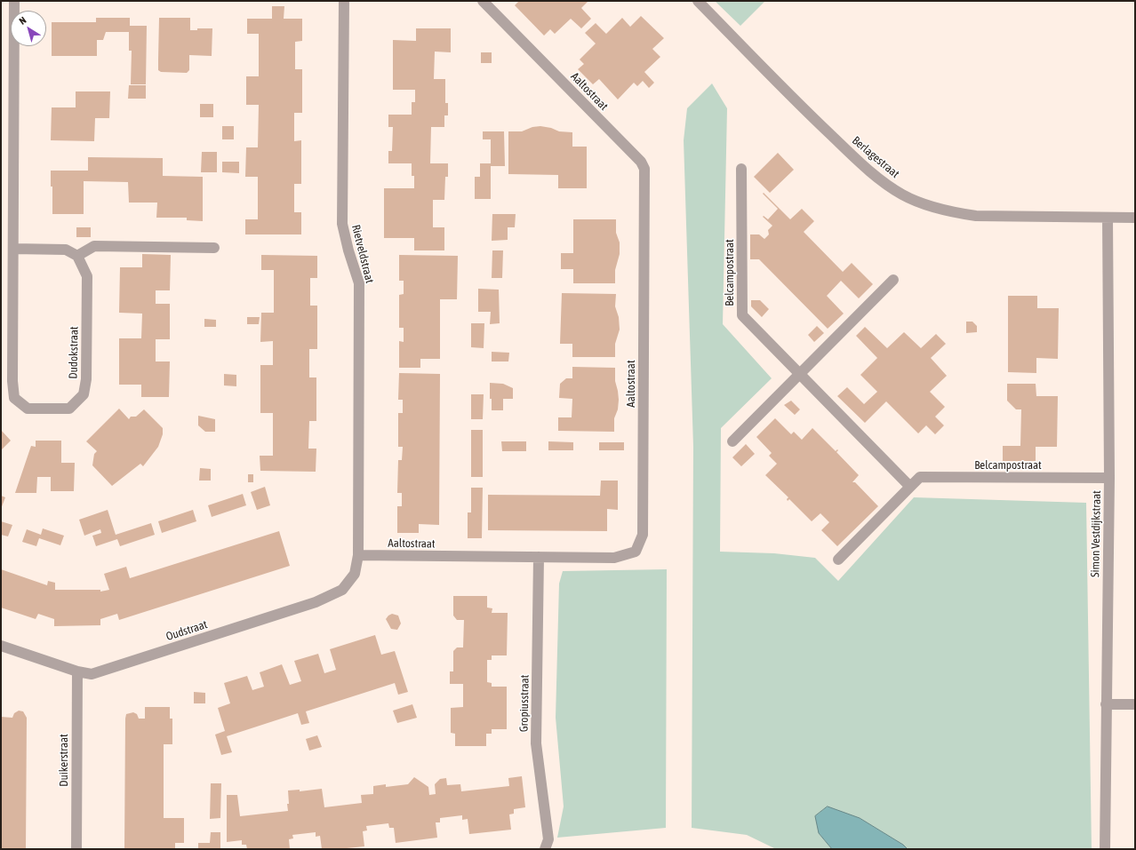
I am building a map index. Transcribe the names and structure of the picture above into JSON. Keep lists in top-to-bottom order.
{
  "streets": {
    "street": [
      "Aaltostraat",
      "Berlagestraat",
      "Rietveldstraat",
      "Belcampostraat",
      "Dudokstraat",
      "Simon Vestdijkstraat",
      "Oudstraat",
      "Gropiusstraat",
      "Duikerstraat"
    ]
  },
  "crossings": [
    ["Aaltostraat", "Rietveldstraat"],
    ["Aaltostraat", "Oudstraat"],
    ["Aaltostraat", "Gropiusstraat"],
    ["Berlagestraat", "Simon Vestdijkstraat"],
    ["Rietveldstraat", "Oudstraat"],
    ["Belcampostraat", "Simon Vestdijkstraat"],
    ["Oudstraat", "Duikerstraat"]
  ],
  "north": "top left"
}
